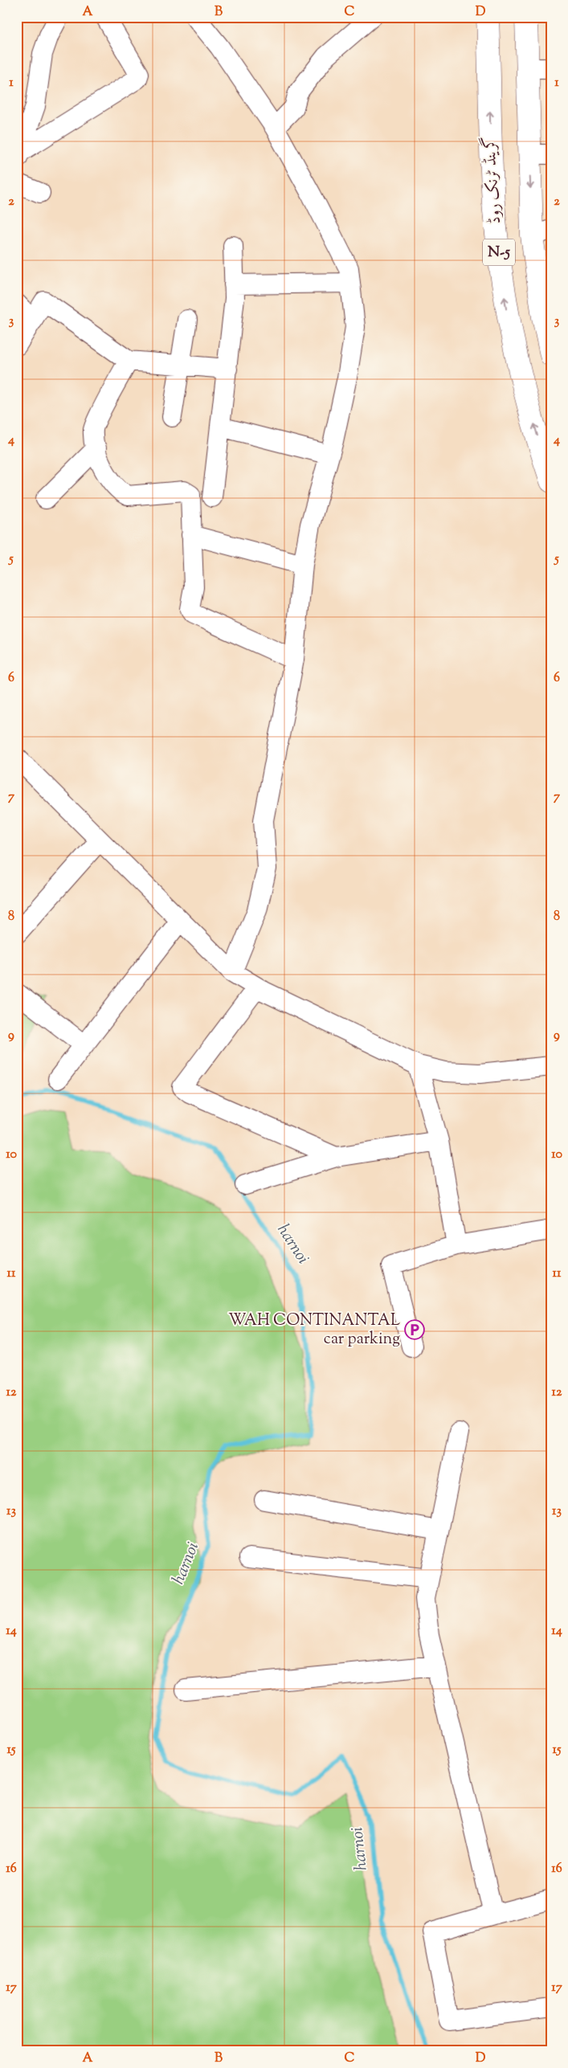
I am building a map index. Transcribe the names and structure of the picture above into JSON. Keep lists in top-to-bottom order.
{
  "streets": {
    "highway": ["گرینڈ ٹرنک روڈ", "N-5"]
  },
  "water": ["harnoi"],
  "places": {
    "parking": ["WAH CONTINANTAL car parking"]
  },
  "grid": {
    "columns": [
      "A",
      "B",
      "C",
      "D"
    ],
    "rows": [
      "1",
      "2",
      "3",
      "4",
      "5",
      "6",
      "7",
      "8",
      "9",
      "10",
      "11",
      "12",
      "13",
      "14",
      "15",
      "16",
      "17"
    ]
  }
}
